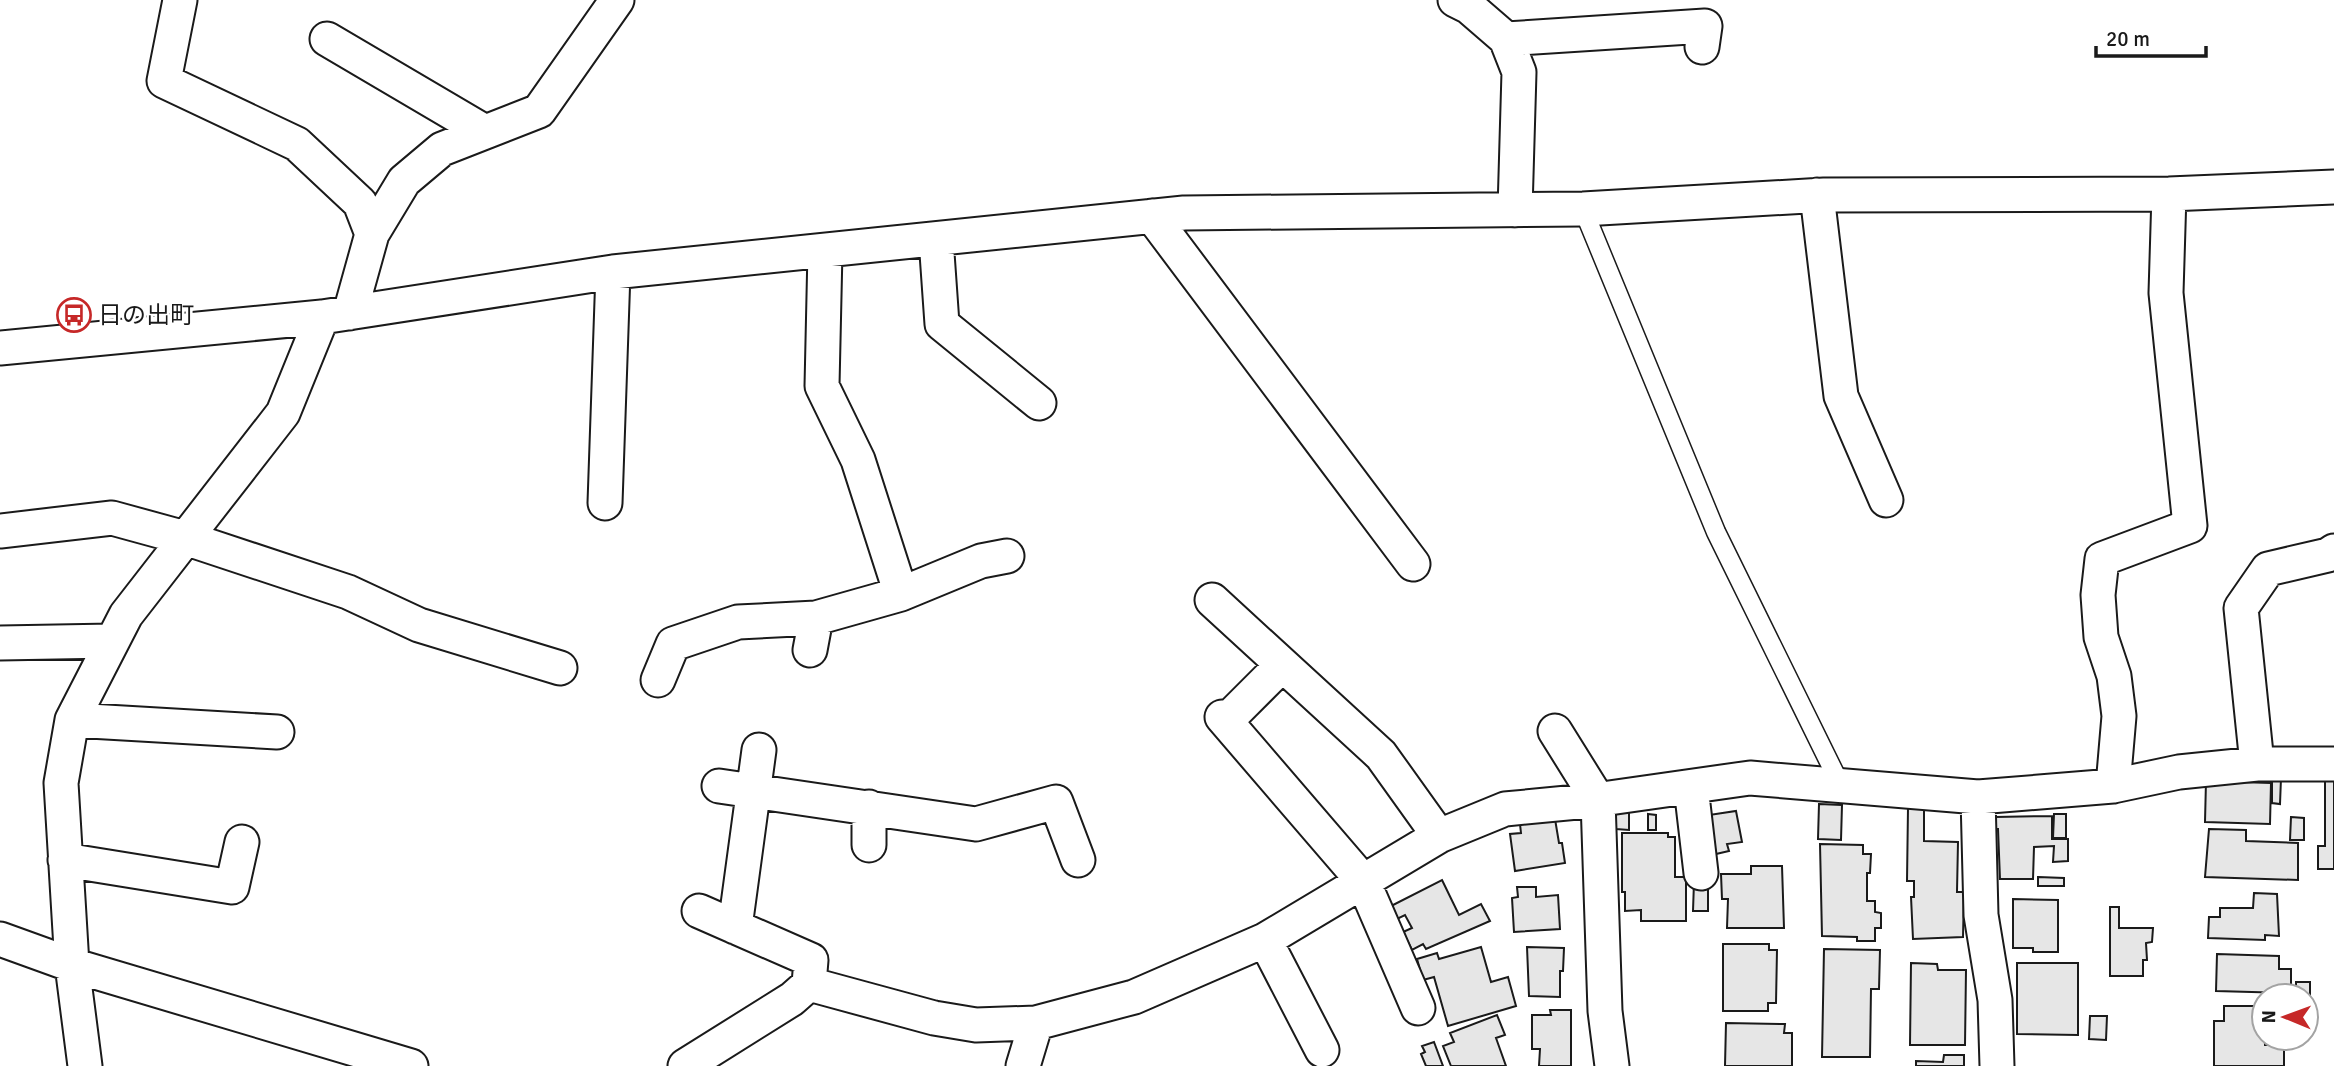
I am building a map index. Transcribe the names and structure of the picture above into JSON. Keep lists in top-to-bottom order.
{
  "places": {
    "bus stop": ["日の出町"]
  },
  "scale_bar": "20 m",
  "north": "left"
}
